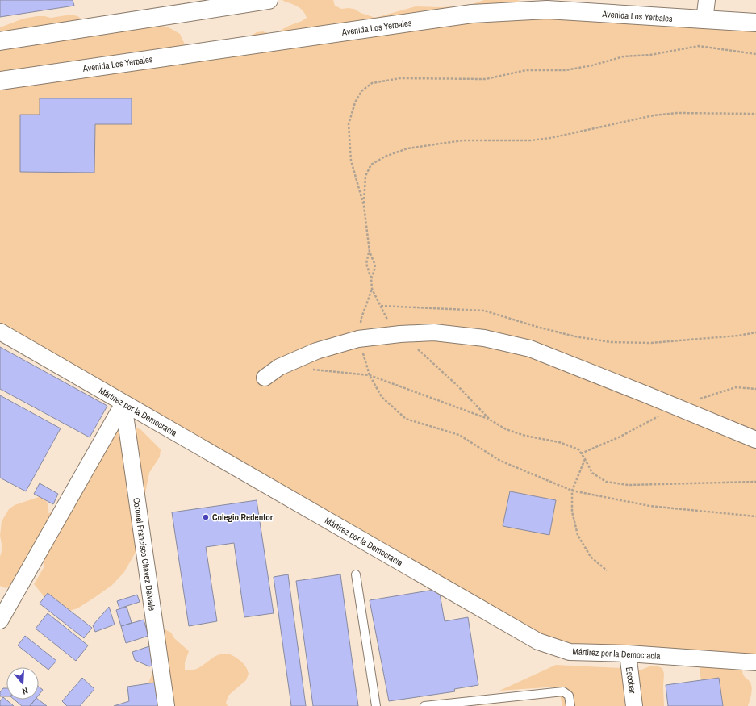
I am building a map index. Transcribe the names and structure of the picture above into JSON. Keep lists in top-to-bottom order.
{
  "streets": {
    "street": [
      "Avenida Los Yerbales",
      "Mártirez por la Democracia",
      "Coronel Francisco Chávez Delvalle",
      "Escobar"
    ]
  },
  "crossings": [
    ["Mártirez por la Democracia", "Coronel Francisco Chávez Delvalle"],
    ["Mártirez por la Democracia", "Escobar"]
  ],
  "places": ["Colegio Redentor"],
  "north": "bottom"
}
